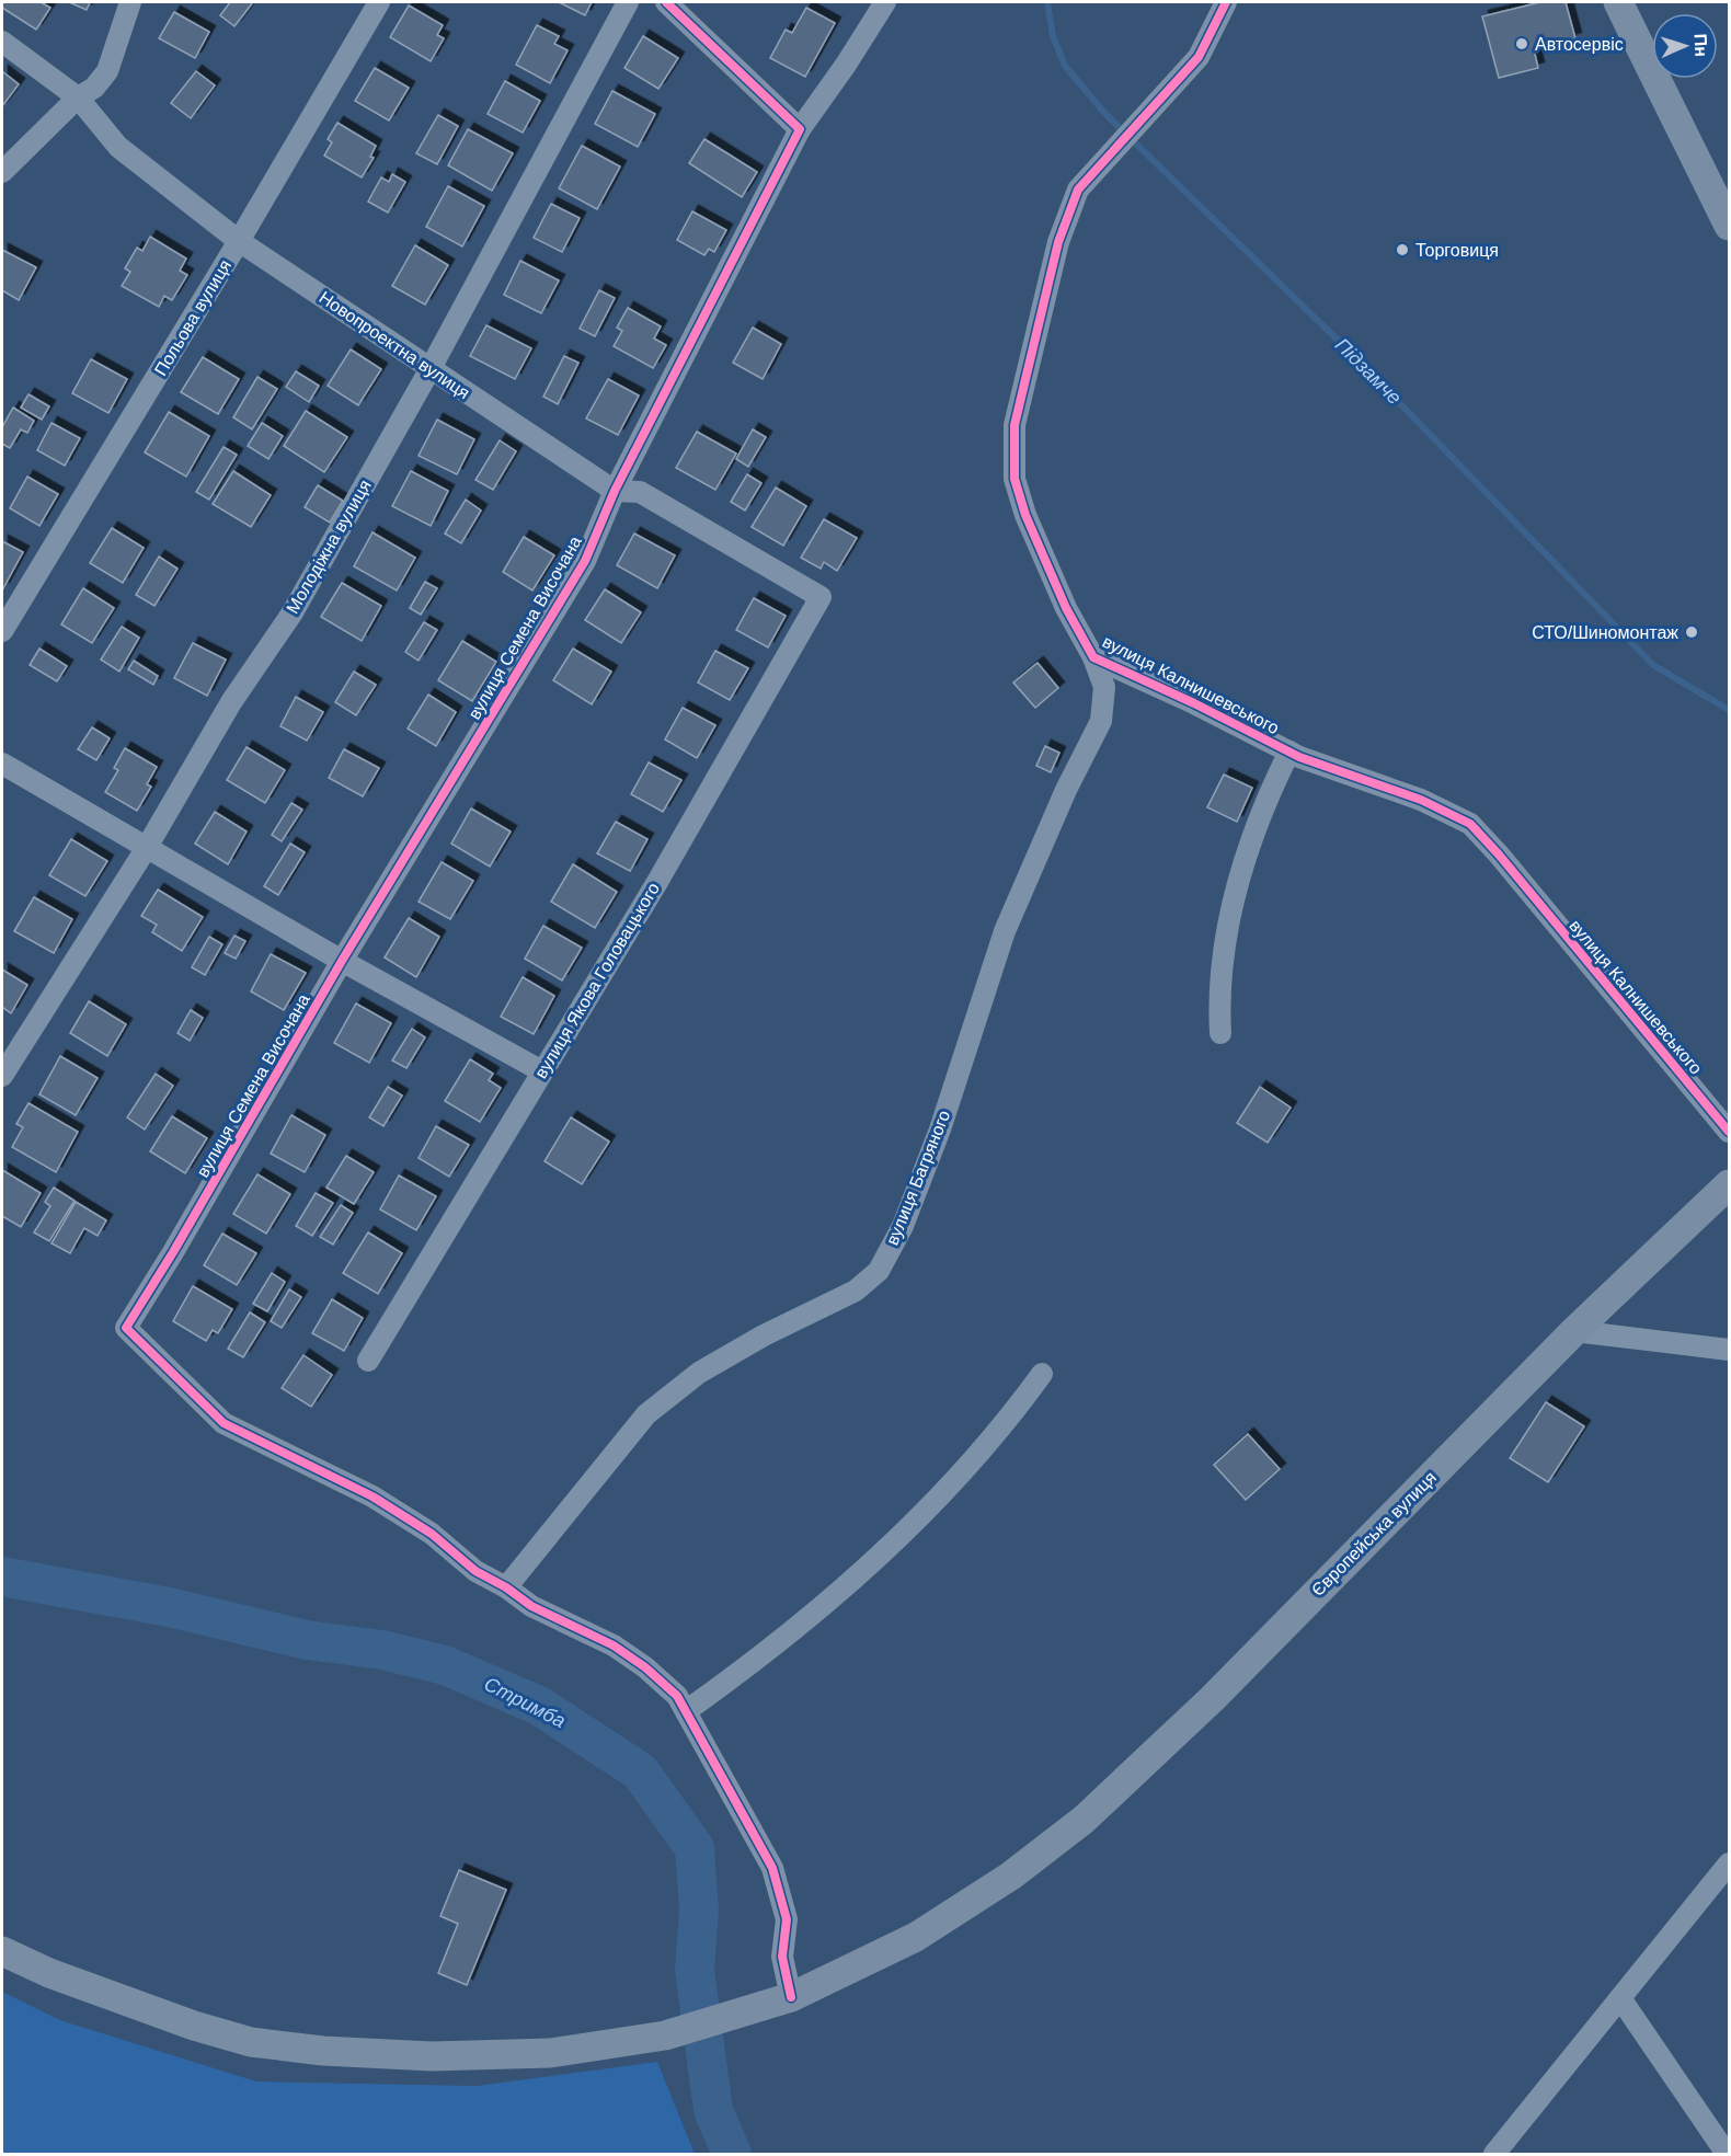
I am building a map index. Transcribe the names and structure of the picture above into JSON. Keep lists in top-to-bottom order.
{
  "streets": {
    "main road": ["Європейська вулиця"],
    "street": [
      "Польова вулиця",
      "Новопроектна вулиця",
      "Молодіжна вулиця",
      "вулиця Семена Височана",
      "вулиця Калнишевського",
      "вулиця Якова Головацького",
      "вулиця Багряного"
    ]
  },
  "crossings": [
    ["Польова вулиця", "Новопроектна вулиця"],
    ["Новопроектна вулиця", "Молодіжна вулиця"],
    ["Новопроектна вулиця", "вулиця Семена Височана"],
    ["Новопроектна вулиця", "вулиця Якова Головацького"],
    ["вулиця Семена Височана", "вулиця Багряного"],
    ["вулиця Калнишевського", "вулиця Багряного"]
  ],
  "water": ["Підзамче", "Стримба"],
  "places": ["Автосервіс", "Торговиця", "СТО/Шиномонтаж"],
  "north": "right"
}
